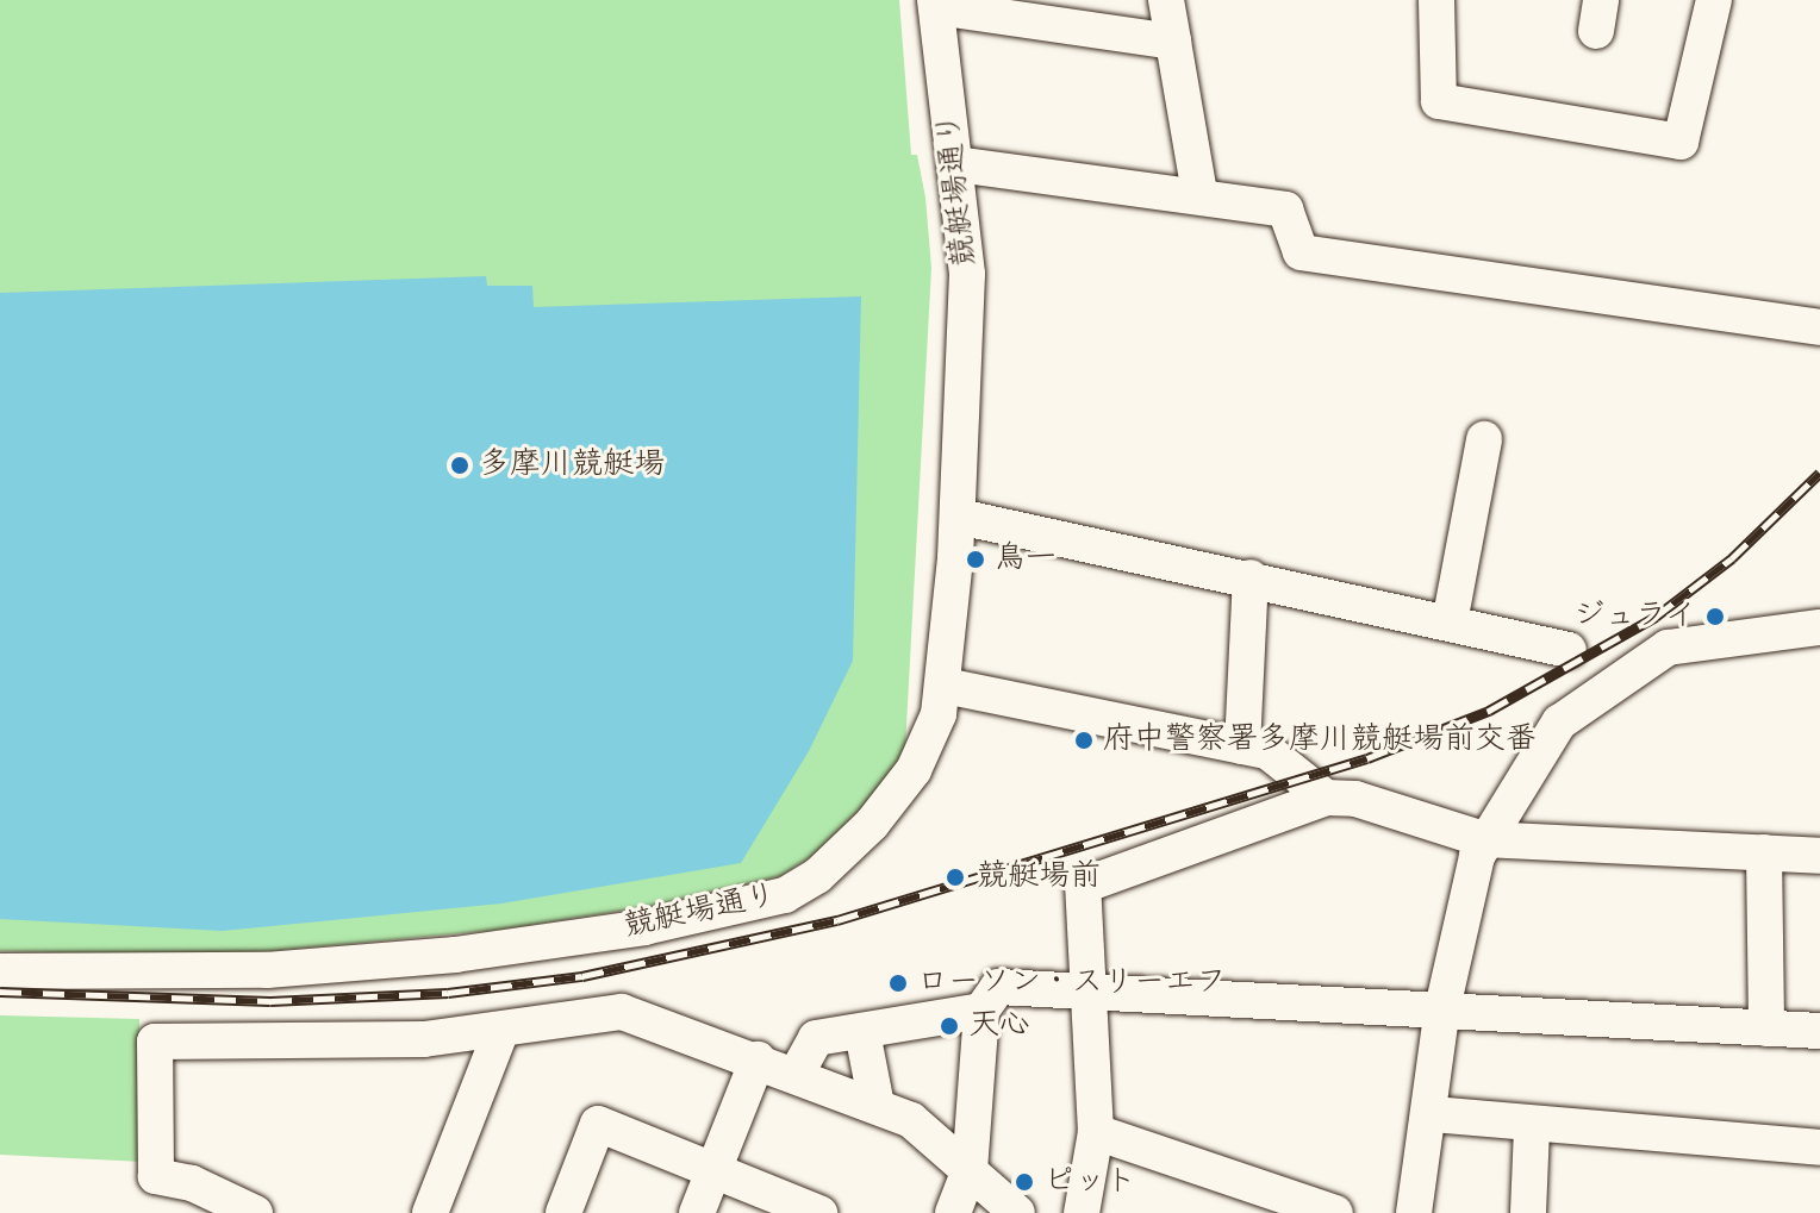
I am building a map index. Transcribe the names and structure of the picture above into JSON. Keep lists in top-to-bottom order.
{
  "streets": {
    "street": ["競艇場通り"]
  },
  "places": [
    "多摩川競艇場",
    "鳥一",
    "ジュライ",
    "府中警察署多摩川競艇場前交番",
    "競艇場前",
    "ローソン・スリーエフ",
    "天心",
    "ピット"
  ]
}
